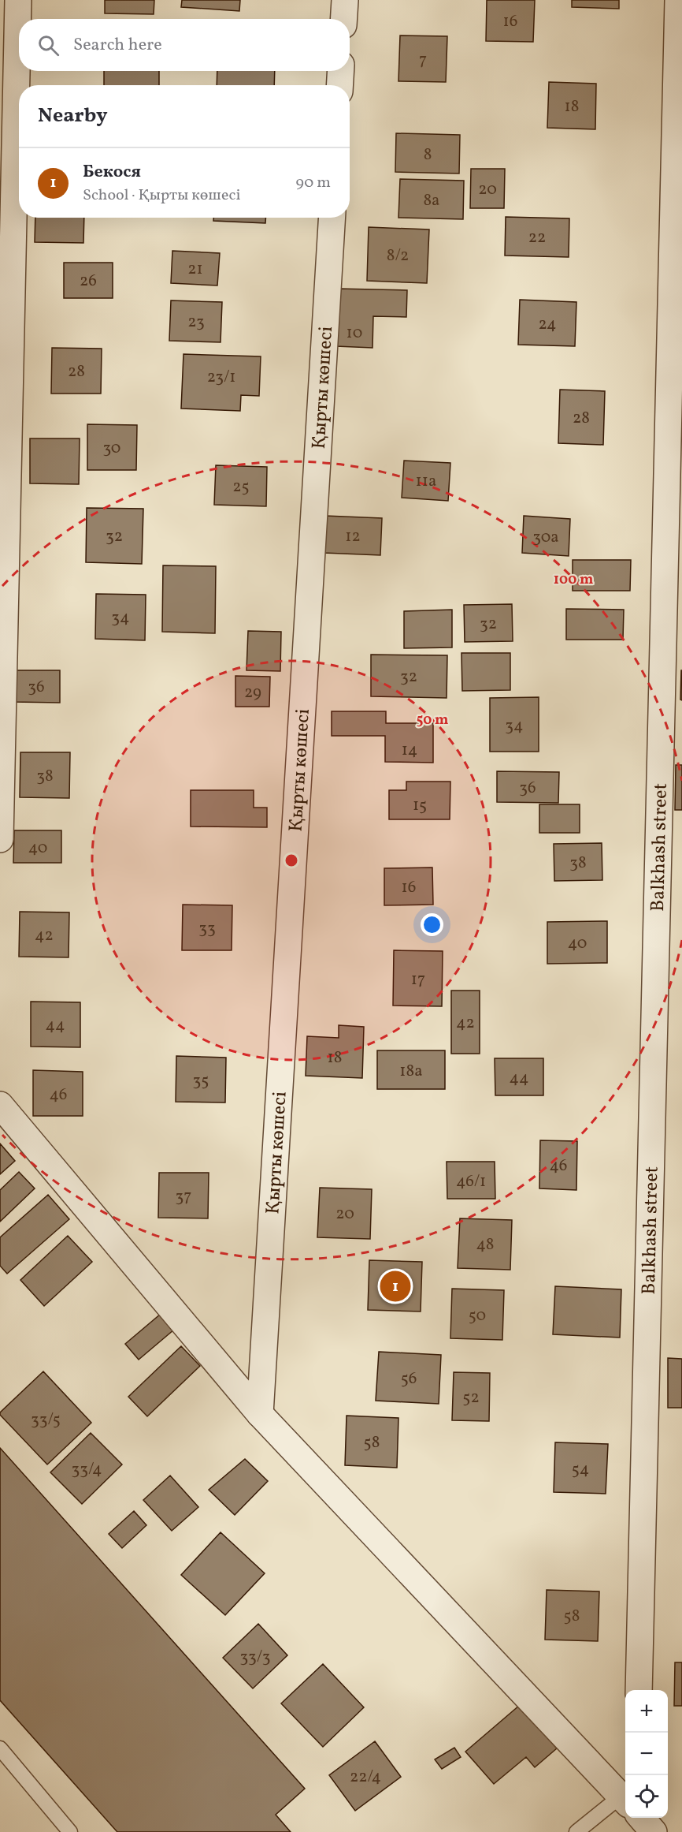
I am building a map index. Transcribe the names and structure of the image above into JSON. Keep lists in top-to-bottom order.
{
  "streets": {
    "street": ["Қырты көшесі", "Balkhash street"]
  },
  "house_numbers": [
    "16",
    "7",
    "18",
    "8",
    "20",
    "8а",
    "22",
    "8/2",
    "21",
    "26",
    "23",
    "24",
    "10",
    "28",
    "23/1",
    "28",
    "30",
    "11а",
    "25",
    "32",
    "12",
    "30а",
    "34",
    "32",
    "32",
    "36",
    "29",
    "34",
    "14",
    "38",
    "36",
    "15",
    "40",
    "38",
    "16",
    "33",
    "42",
    "40",
    "17",
    "42",
    "44",
    "18",
    "18а",
    "44",
    "35",
    "46",
    "46",
    "46/1",
    "37",
    "20",
    "48",
    "50",
    "56",
    "52",
    "33/5",
    "58",
    "33/4",
    "54",
    "58",
    "33/3",
    "22/4"
  ],
  "page": {
    "search": "Search here",
    "heading": "Nearby",
    "list": [
      {
        "mark": "1",
        "name": "Бекося",
        "note": "School · Қырты көшесі",
        "value": "90 m"
      }
    ],
    "pins": "1",
    "map_buttons": ["+", "−"]
  },
  "rings": ["100 m", "50 m"]
}
